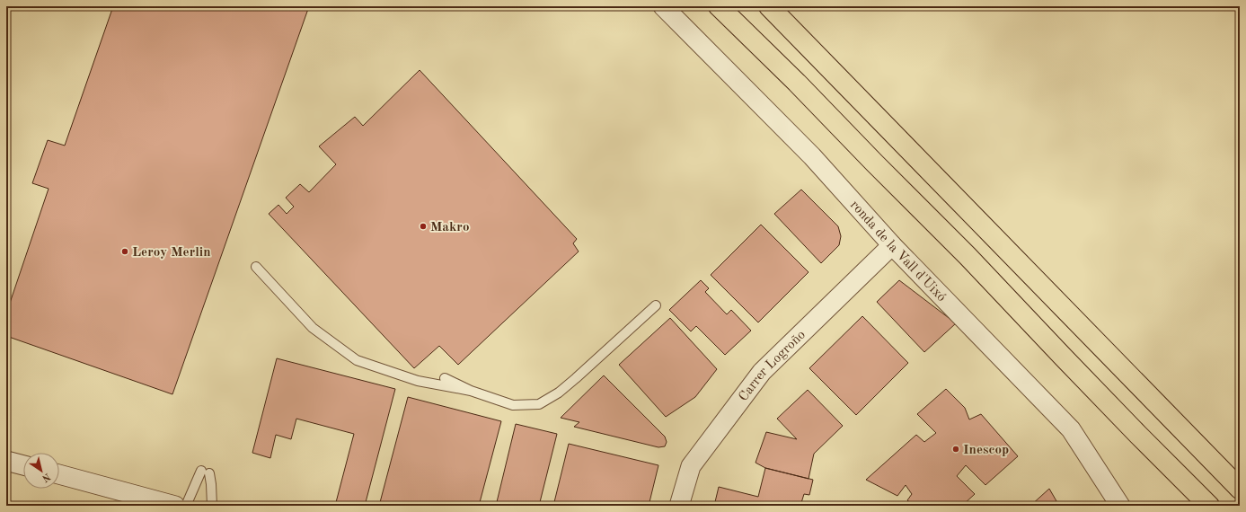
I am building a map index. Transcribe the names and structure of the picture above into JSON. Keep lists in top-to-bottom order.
{
  "streets": {
    "street": ["ronda de la Vall d'Uixó", "Carrer Logroño"]
  },
  "crossings": [
    ["ronda de la Vall d'Uixó", "Carrer Logroño"]
  ],
  "places": ["Makro", "Leroy Merlin", "Inescop"],
  "north": "bottom right"
}
